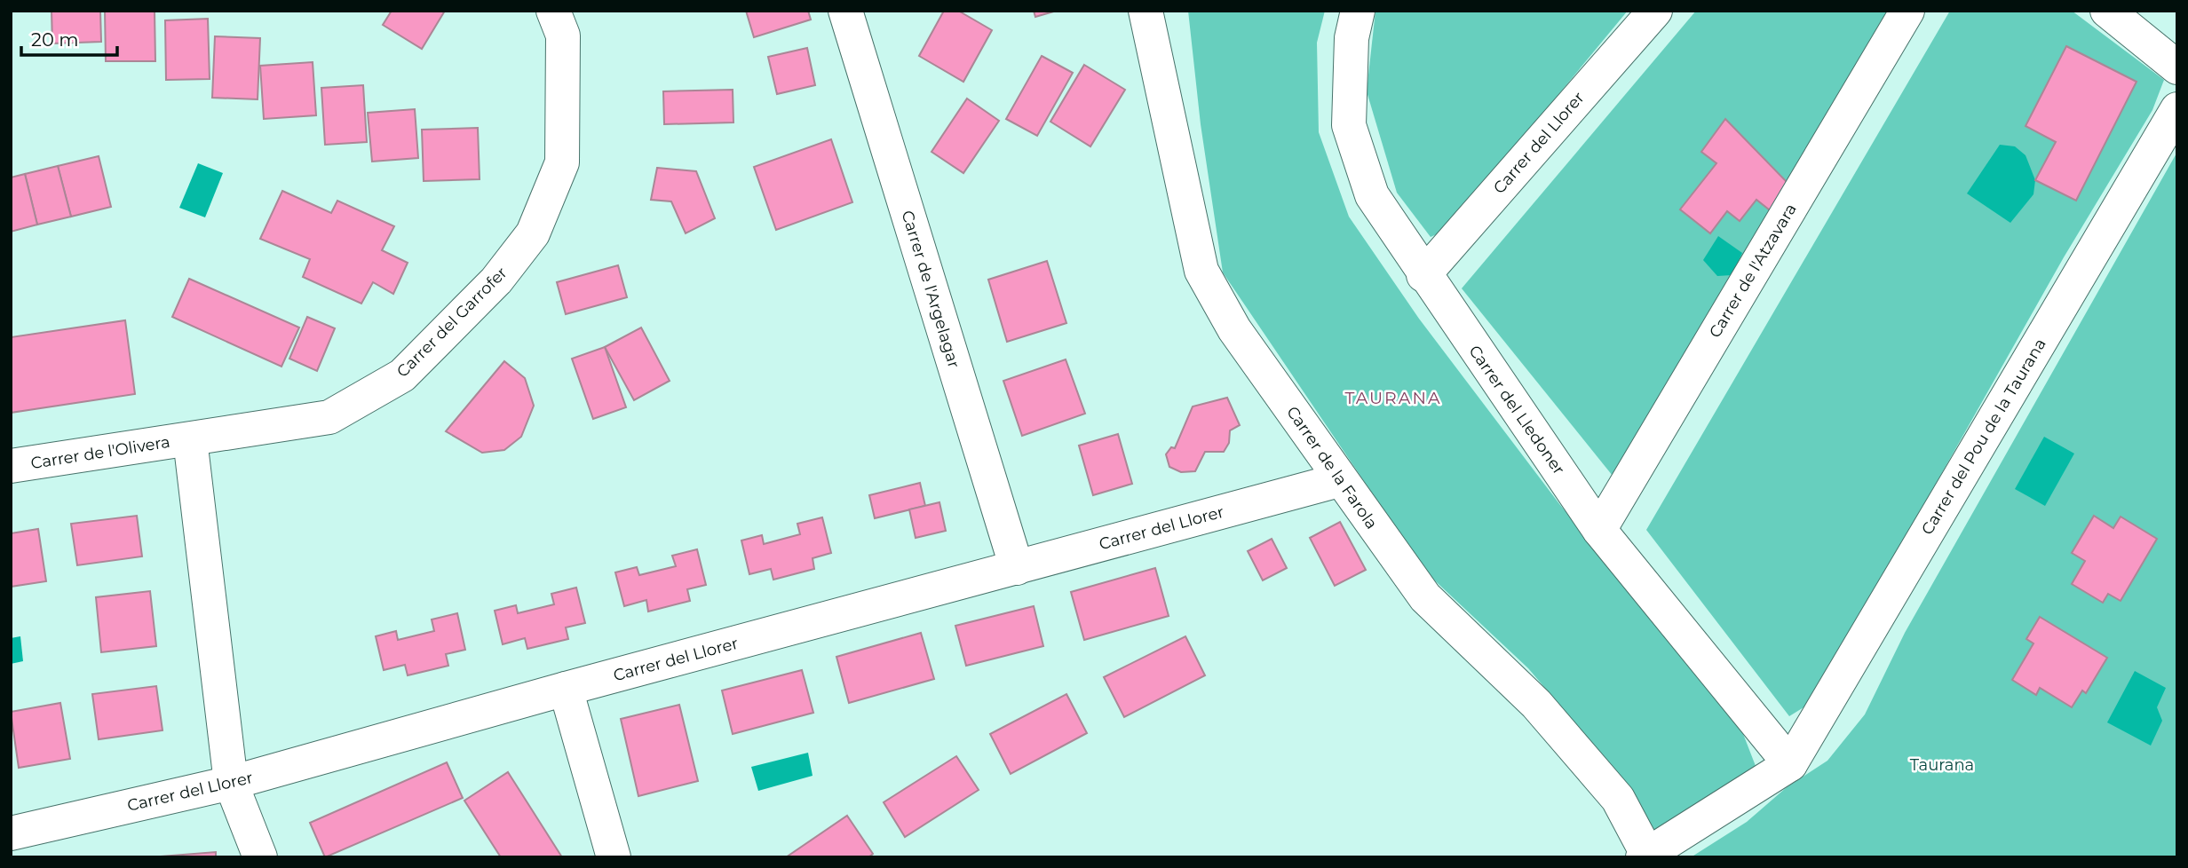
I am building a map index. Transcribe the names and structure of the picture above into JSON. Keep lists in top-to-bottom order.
{
  "streets": {
    "street": [
      "Carrer del Llorer",
      "Carrer de l'Atzavara",
      "Carrer de l'Argelagar",
      "Carrer del Garrofer",
      "Carrer del Lledoner",
      "Carrer del Pou de la Taurana",
      "Carrer de l'Olivera",
      "Carrer de la Farola"
    ]
  },
  "crossings": [
    ["Carrer del Llorer", "Carrer de l'Argelagar"],
    ["Carrer del Llorer", "Carrer del Lledoner"],
    ["Carrer del Llorer", "Carrer de la Farola"],
    ["Carrer de l'Atzavara", "Carrer del Lledoner"],
    ["Carrer del Garrofer", "Carrer de l'Olivera"],
    ["Carrer del Lledoner", "Carrer del Pou de la Taurana"]
  ],
  "districts": ["TAURANA"],
  "parks": ["Taurana"],
  "scale_bar": "20 m"
}
